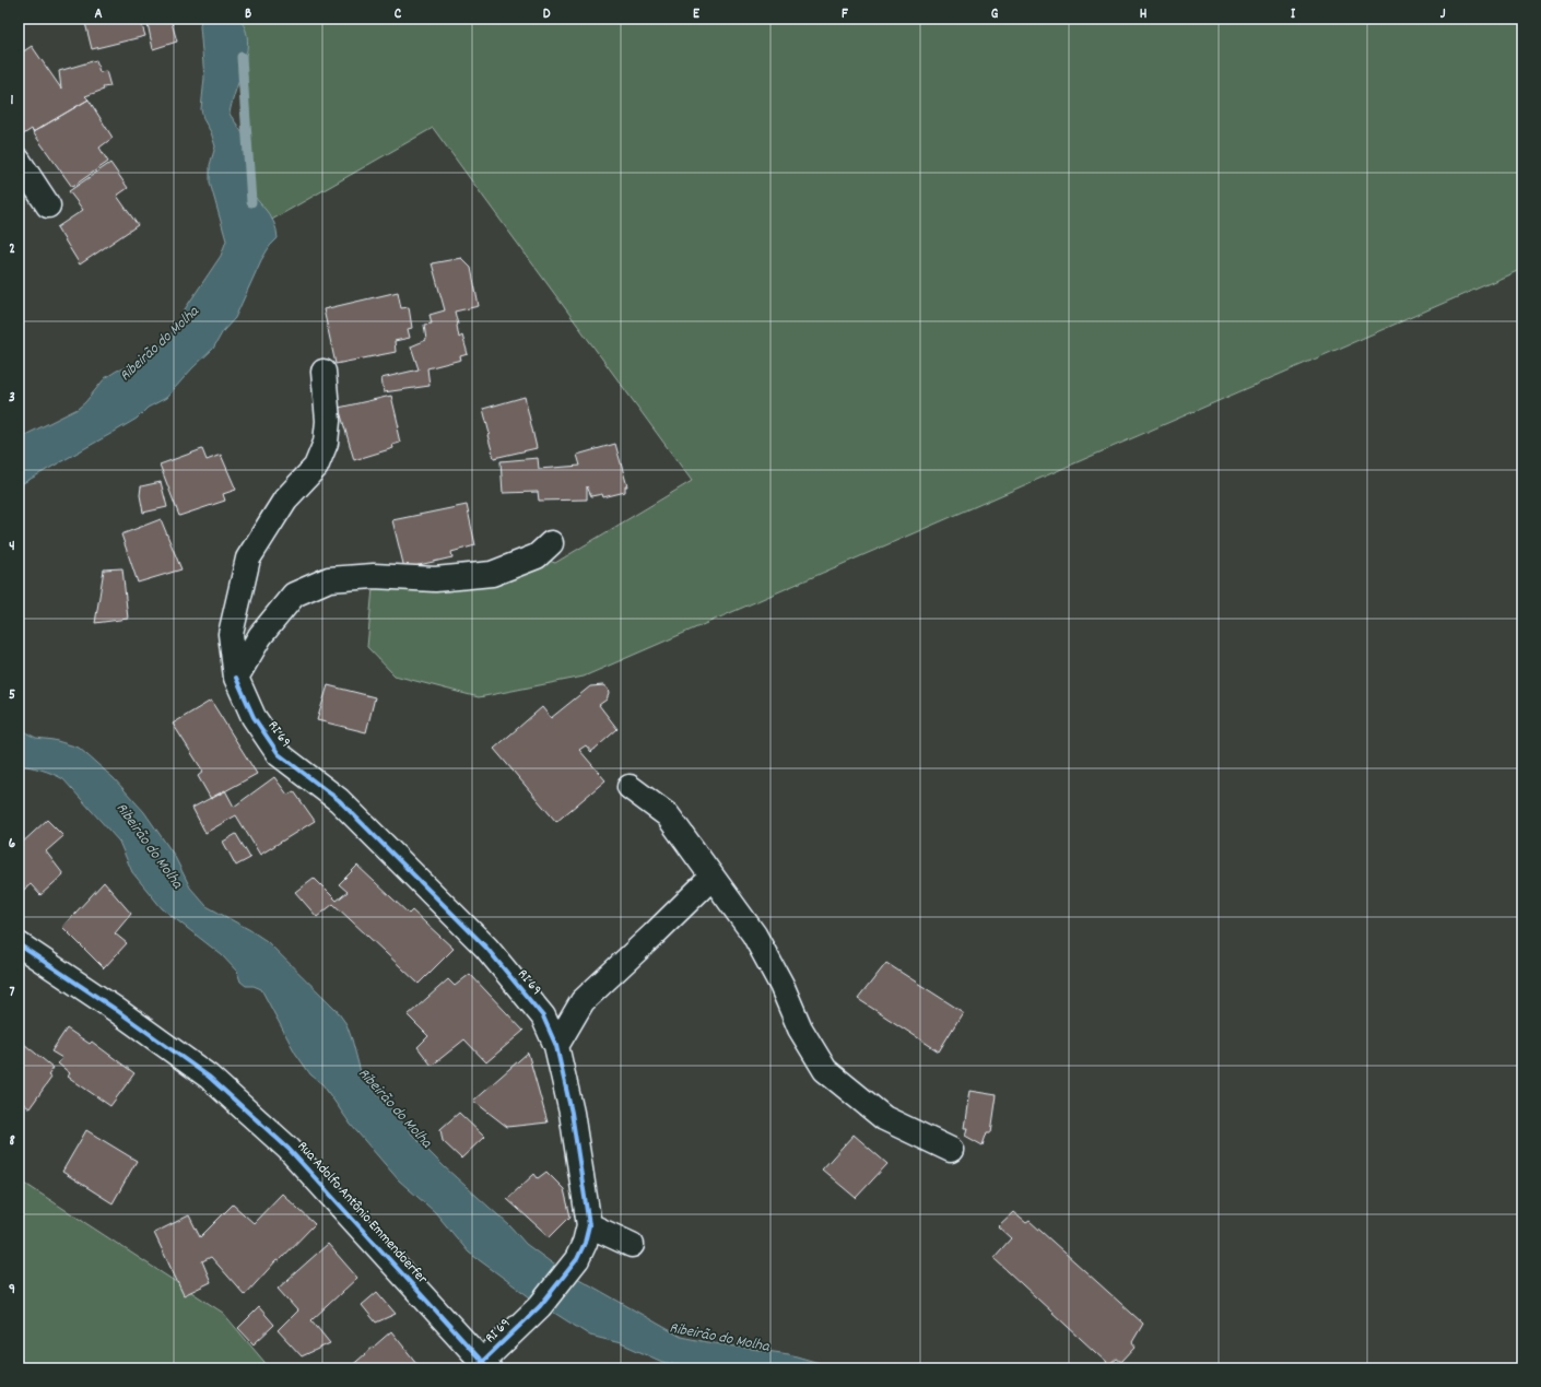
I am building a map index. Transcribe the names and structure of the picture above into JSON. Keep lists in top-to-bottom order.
{
  "streets": {
    "street": ["RI 69", "Rua Adolfo Antônio Emmendoerfer"]
  },
  "crossings": [
    ["RI 69", "Rua Adolfo Antônio Emmendoerfer"]
  ],
  "water": ["Ribeirão do Molha"],
  "grid": {
    "columns": [
      "A",
      "B",
      "C",
      "D",
      "E",
      "F",
      "G",
      "H",
      "I",
      "J"
    ],
    "rows": [
      "1",
      "2",
      "3",
      "4",
      "5",
      "6",
      "7",
      "8",
      "9"
    ]
  }
}
